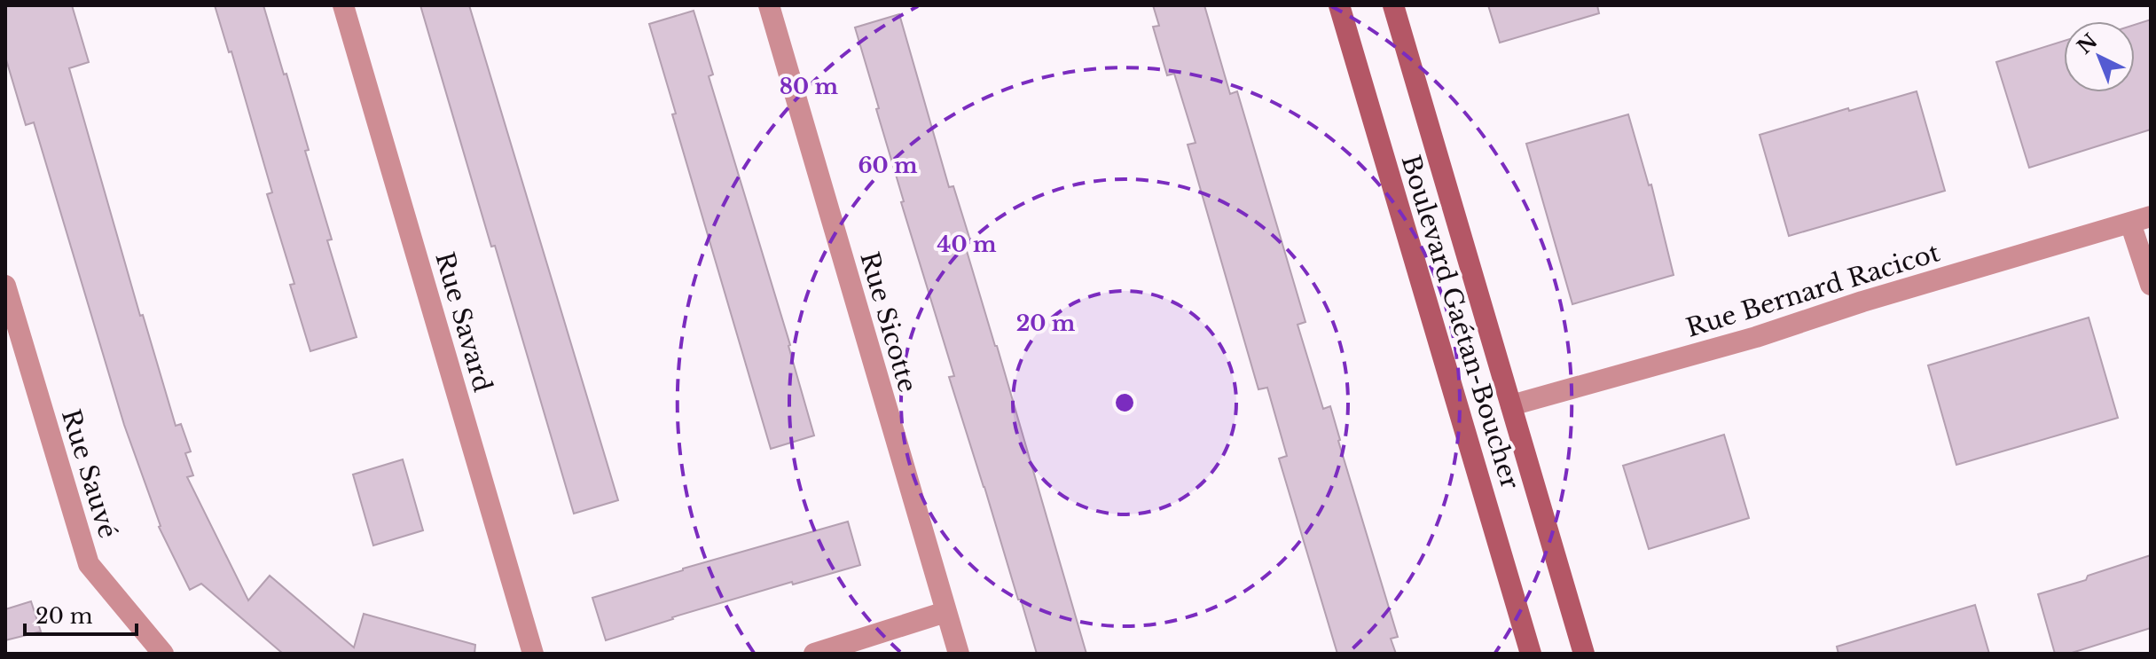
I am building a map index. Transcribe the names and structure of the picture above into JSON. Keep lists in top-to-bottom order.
{
  "streets": {
    "main road": ["Boulevard Gaétan-Boucher"],
    "street": [
      "Rue Bernard Racicot",
      "Rue Savard",
      "Rue Sicotte",
      "Rue Sauvé"
    ]
  },
  "crossings": [
    ["Rue Bernard Racicot", "Boulevard Gaétan-Boucher"]
  ],
  "scale_bar": "20 m",
  "north": "top left",
  "rings": [
    "80 m",
    "60 m",
    "40 m",
    "20 m"
  ]
}
